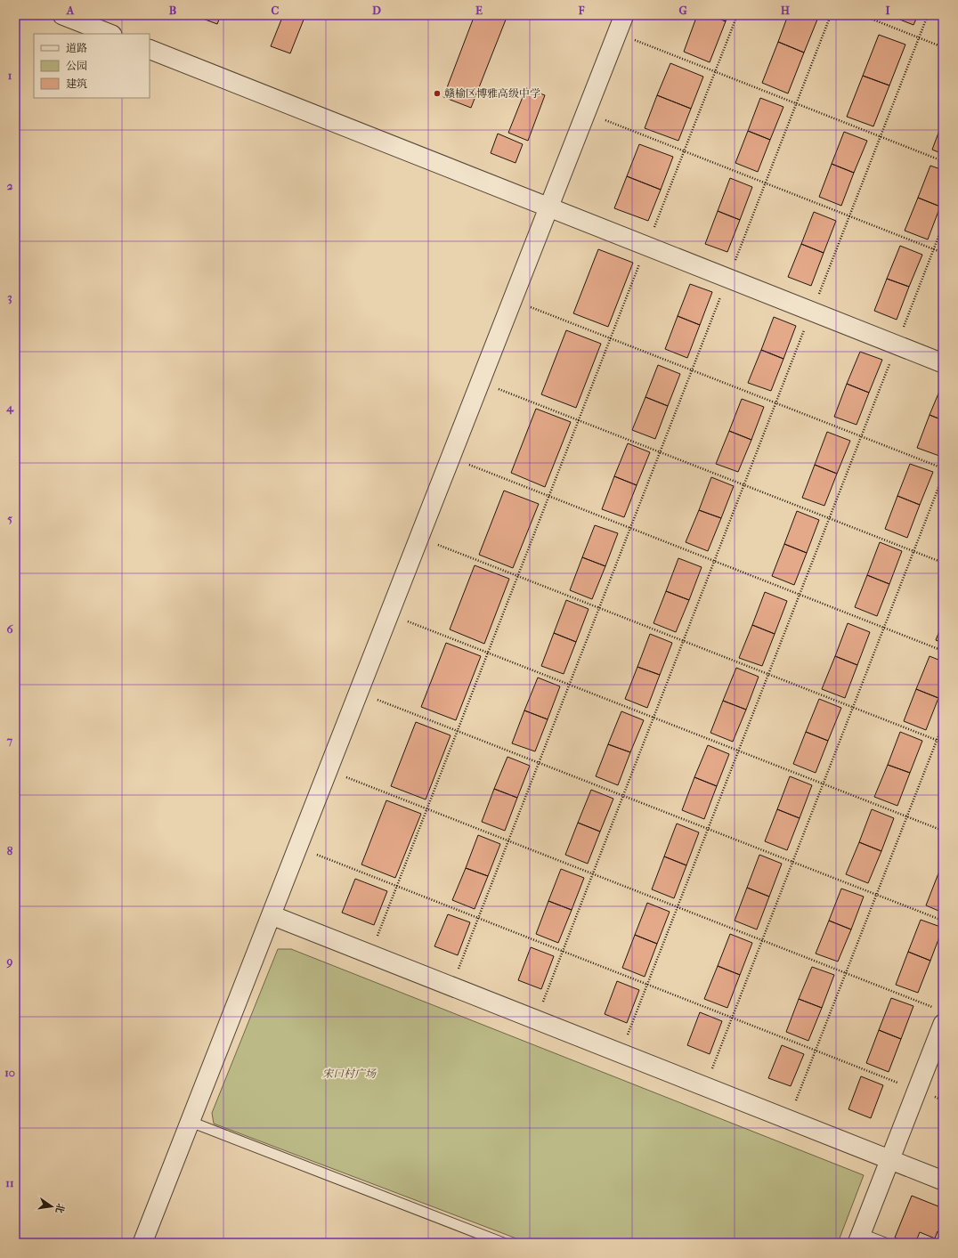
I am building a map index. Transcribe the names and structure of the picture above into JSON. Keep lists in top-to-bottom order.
{
  "parks": ["宋口村广场"],
  "places": ["赣榆区博雅高级中学"],
  "legend": ["道路", "公园", "建筑"],
  "north": "right",
  "grid": {
    "columns": [
      "A",
      "B",
      "C",
      "D",
      "E",
      "F",
      "G",
      "H",
      "I"
    ],
    "rows": [
      "1",
      "2",
      "3",
      "4",
      "5",
      "6",
      "7",
      "8",
      "9",
      "10",
      "11"
    ]
  }
}
